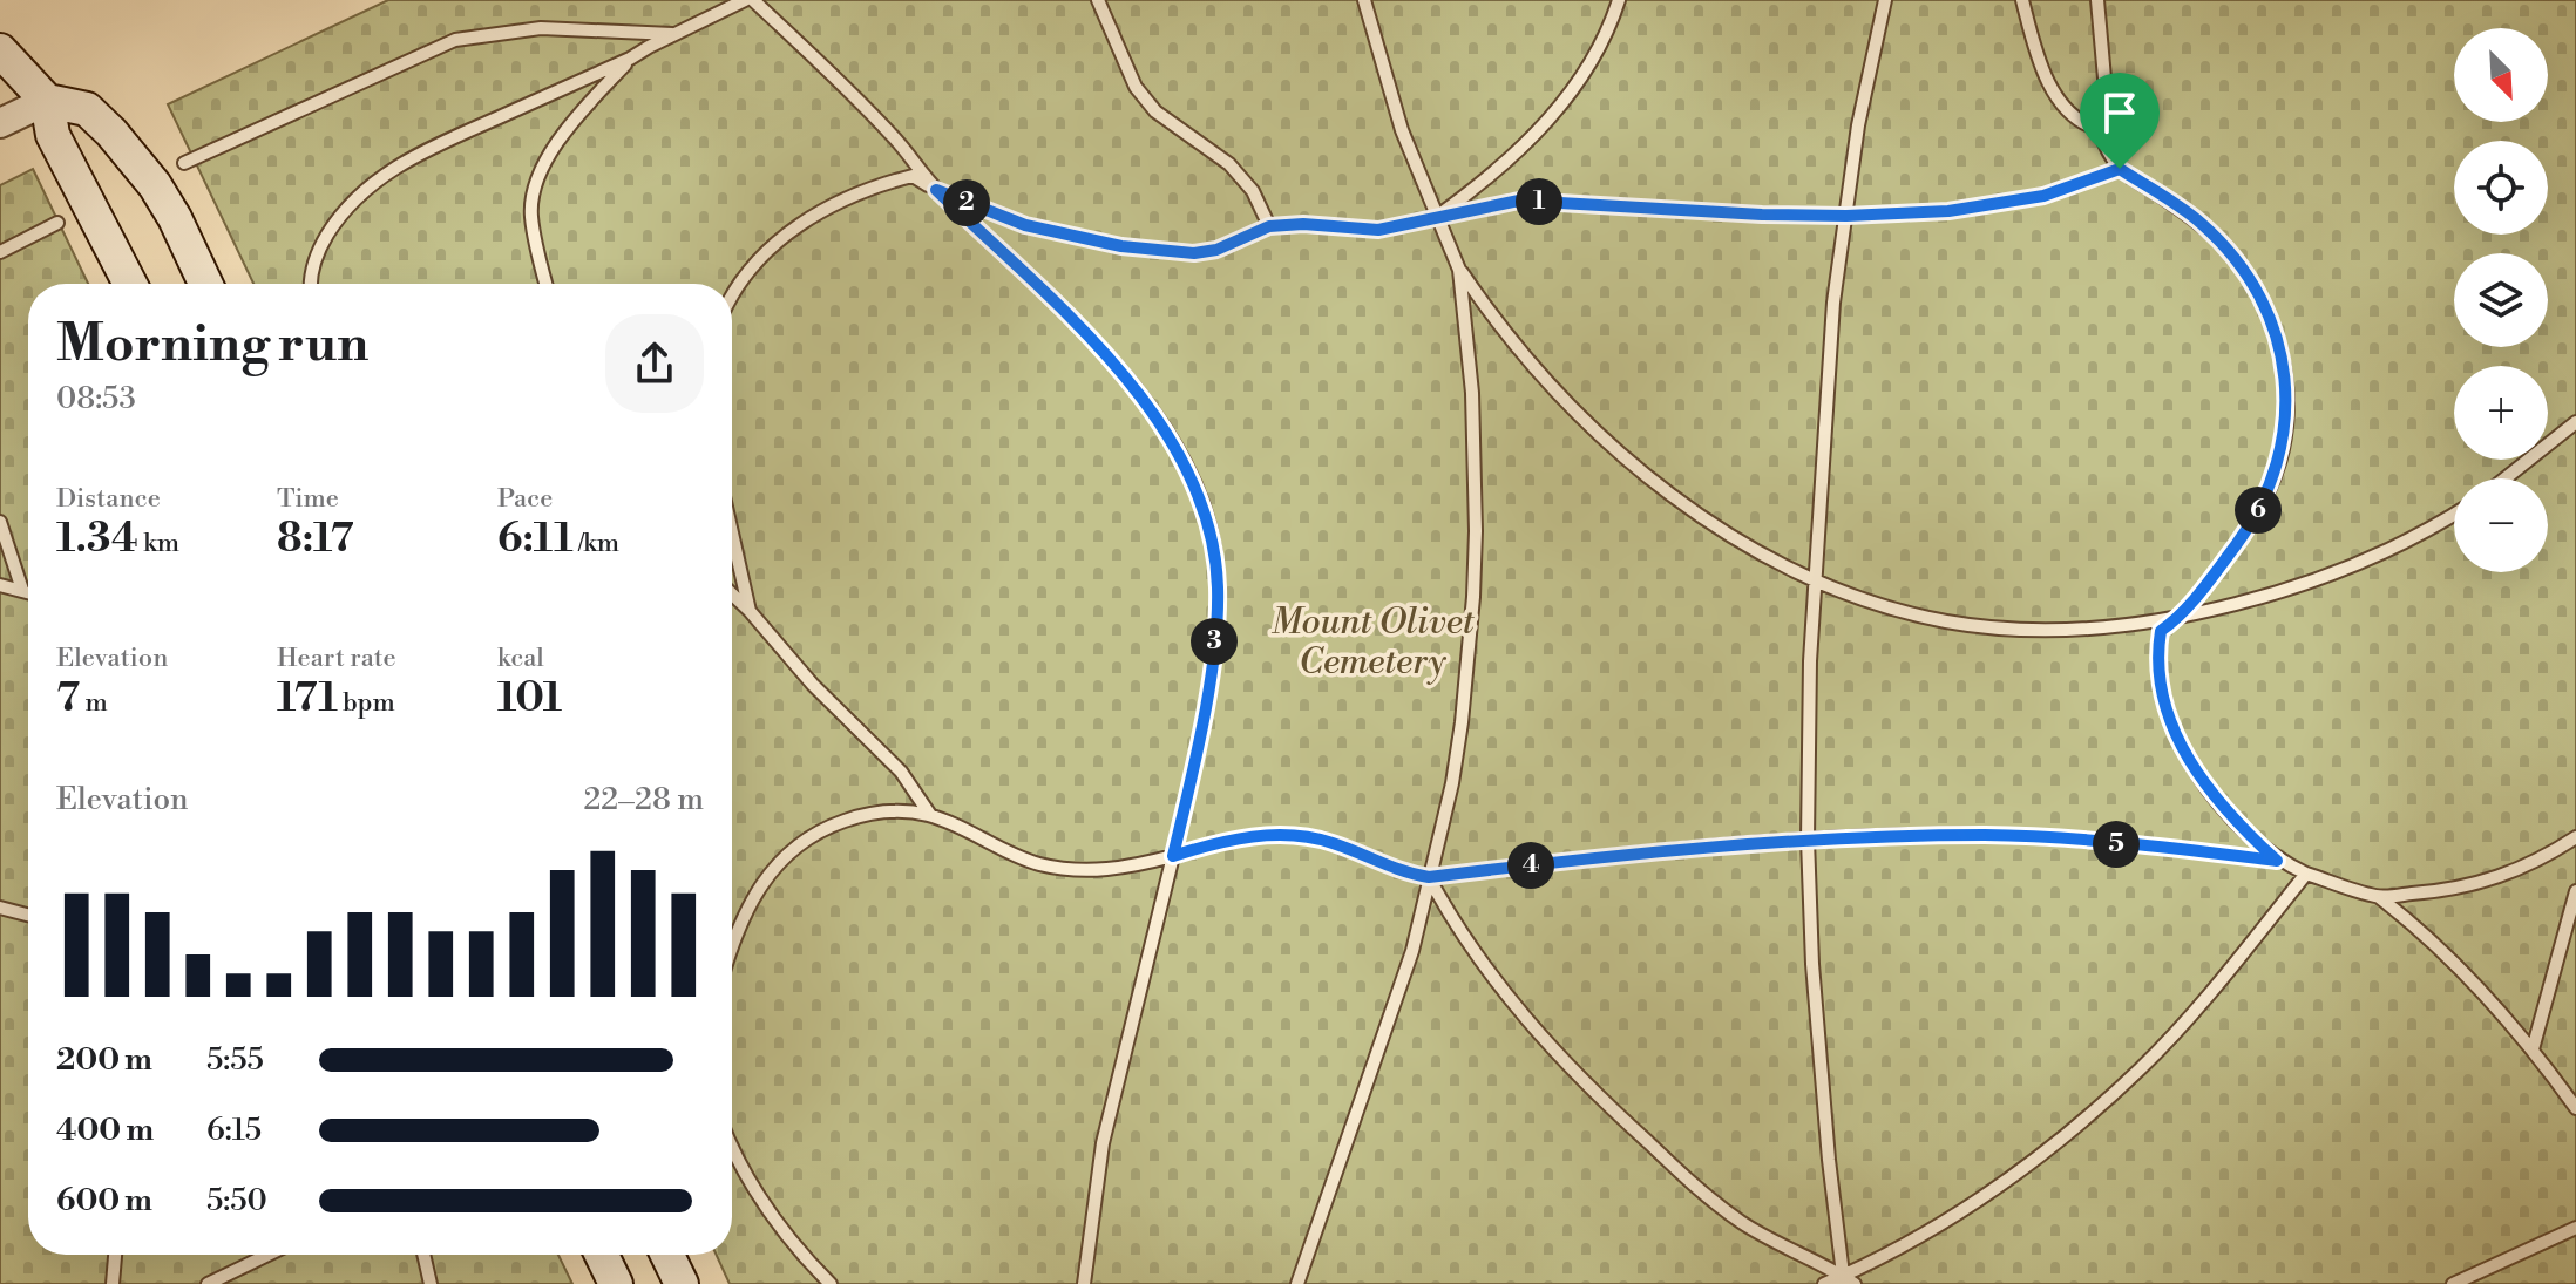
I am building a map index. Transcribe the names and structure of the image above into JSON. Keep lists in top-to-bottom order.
{
  "parks": ["Mount Olivet Cemetery"],
  "north": "bottom right",
  "page": {
    "map_buttons": ["+", "−"],
    "pins": [
      "1",
      "2",
      "6",
      "3",
      "5",
      "4"
    ],
    "heading": ["Morning run", "08:53"],
    "stats": [
      ["Distance", "1.34 km"],
      ["Time", "8:17"],
      ["Pace", "6:11 /km"],
      ["Elevation", "7 m"],
      ["Heart rate", "171 bpm"],
      ["kcal", "101"]
    ],
    "chart": ["Elevation", "22–28 m"],
    "list": [
      {
        "name": "200 m",
        "note": "5:55"
      },
      {
        "name": "400 m",
        "note": "6:15"
      },
      {
        "name": "600 m",
        "note": "5:50"
      }
    ]
  }
}
